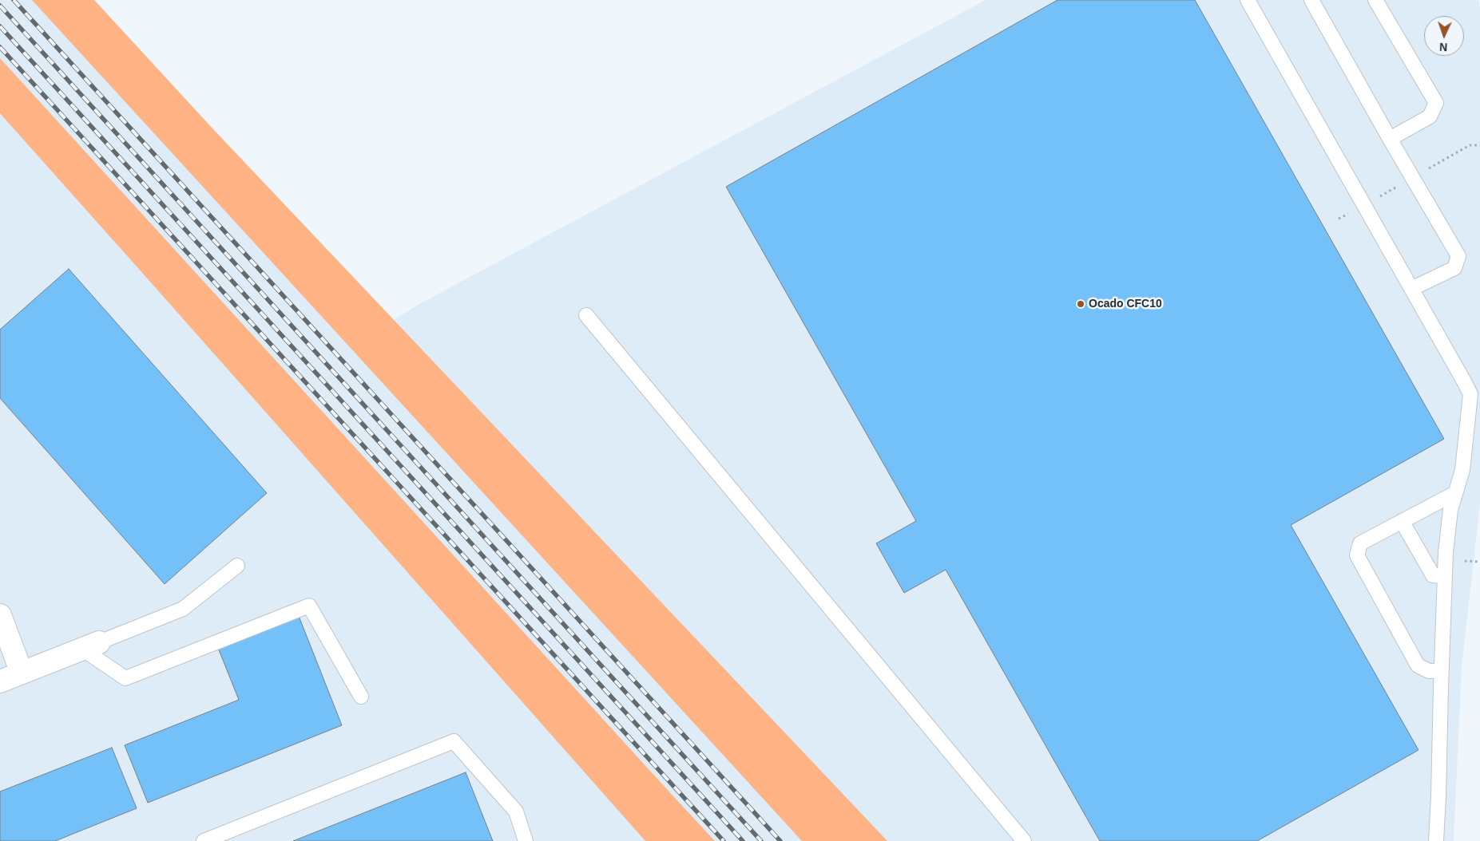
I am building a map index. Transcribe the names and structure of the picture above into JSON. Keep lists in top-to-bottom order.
{
  "places": ["Ocado CFC10"],
  "north": "bottom"
}
